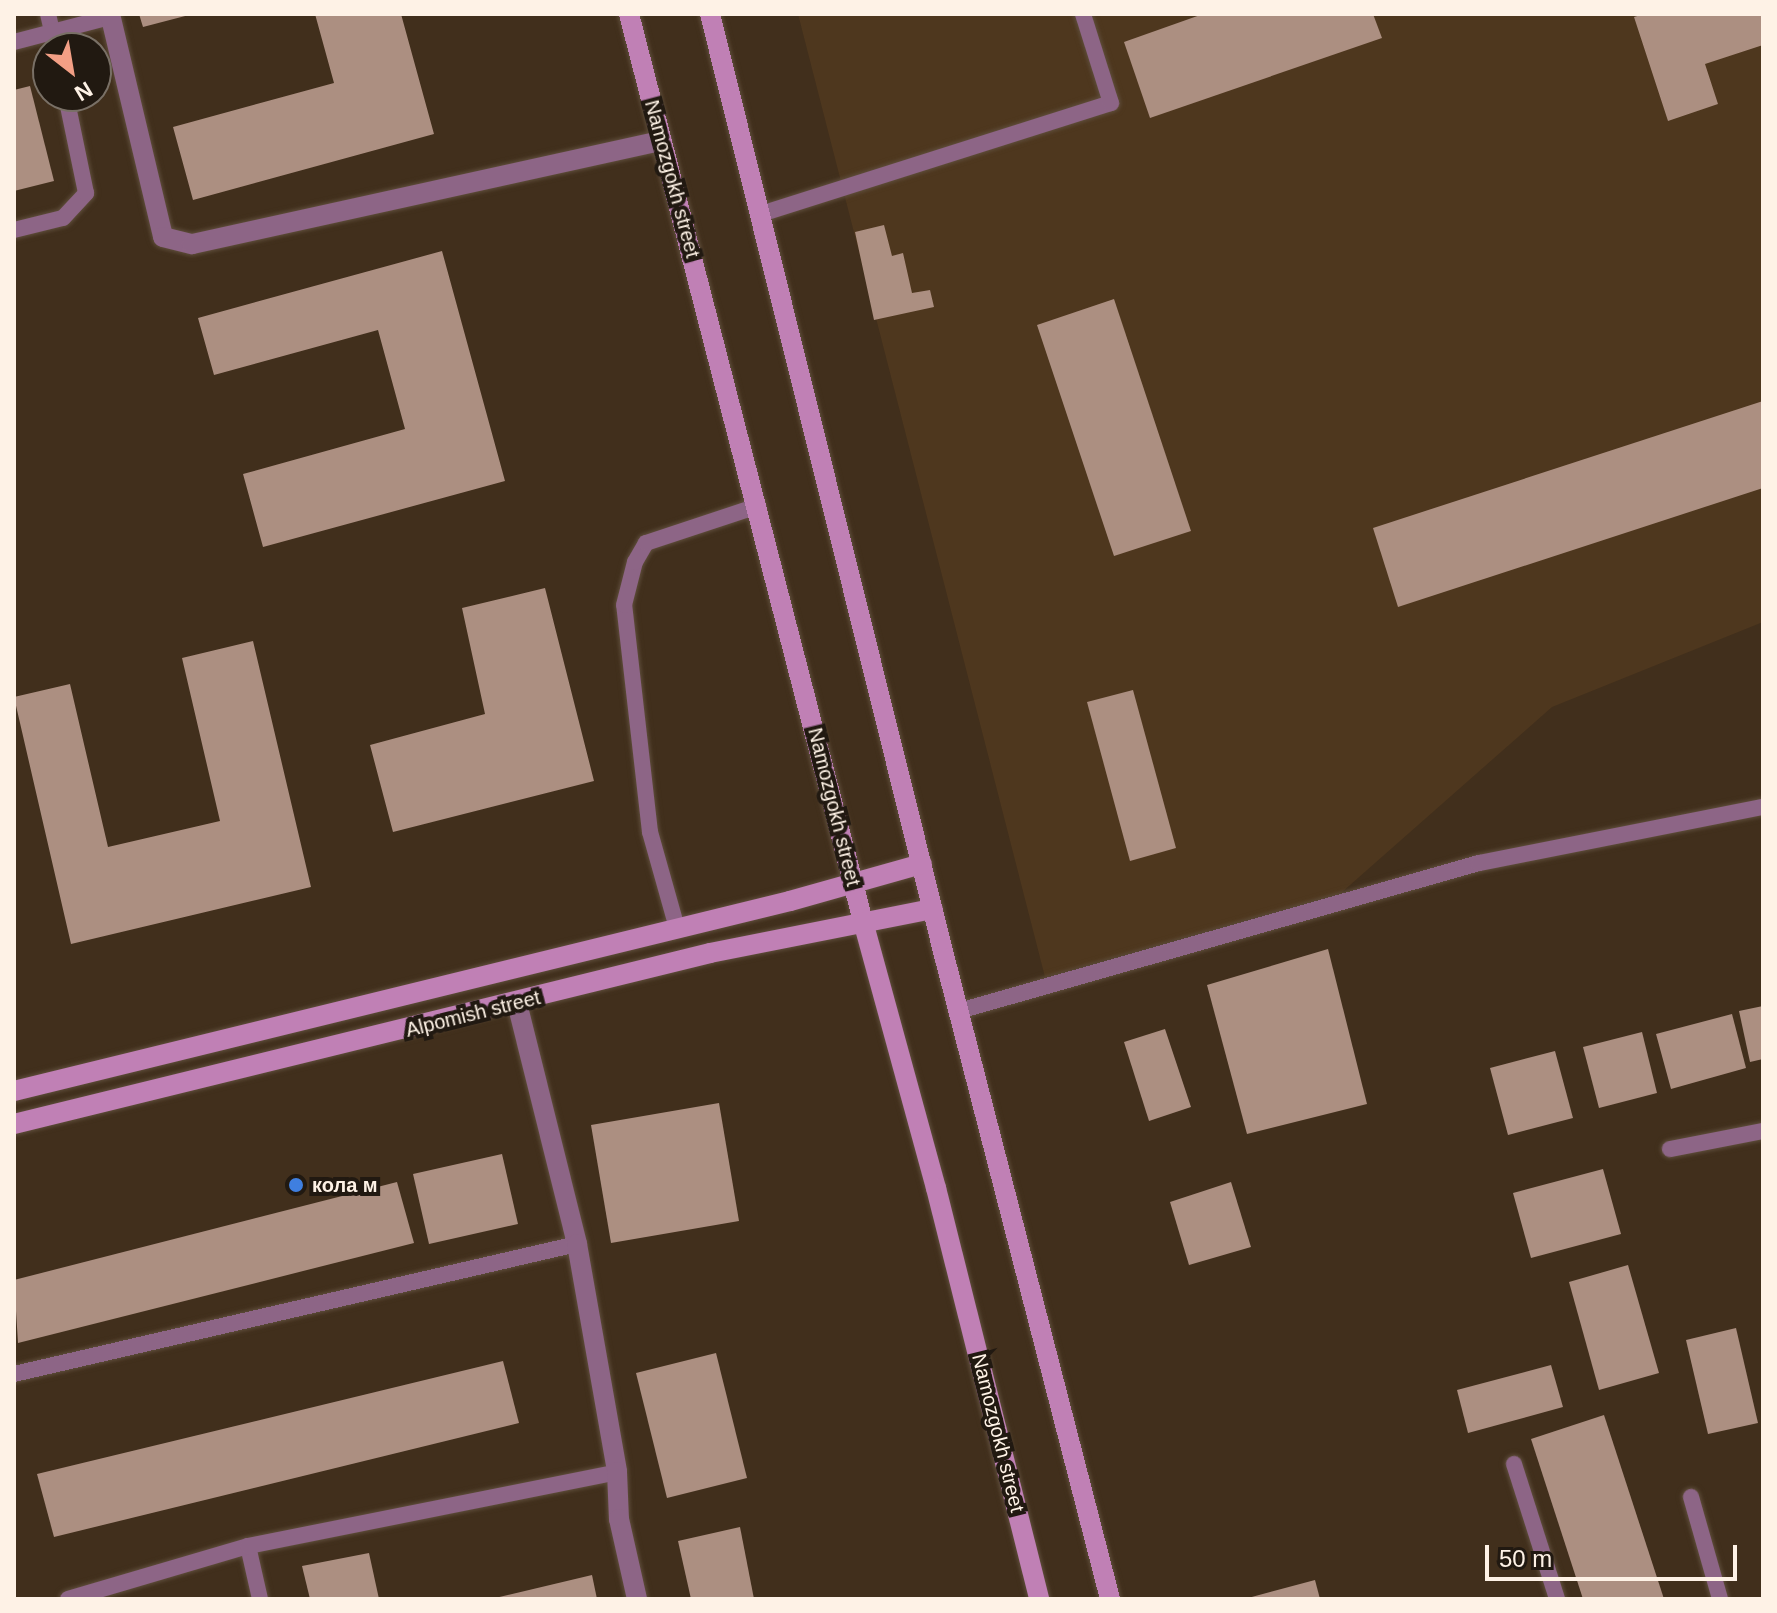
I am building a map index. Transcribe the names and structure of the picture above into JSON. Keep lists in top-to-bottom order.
{
  "streets": {
    "main road": ["Namozgokh street", "Alpomish street"]
  },
  "crossings": [
    ["Namozgokh street", "Alpomish street"]
  ],
  "places": ["кола м"],
  "scale_bar": "50 m",
  "north": "bottom right"
}
